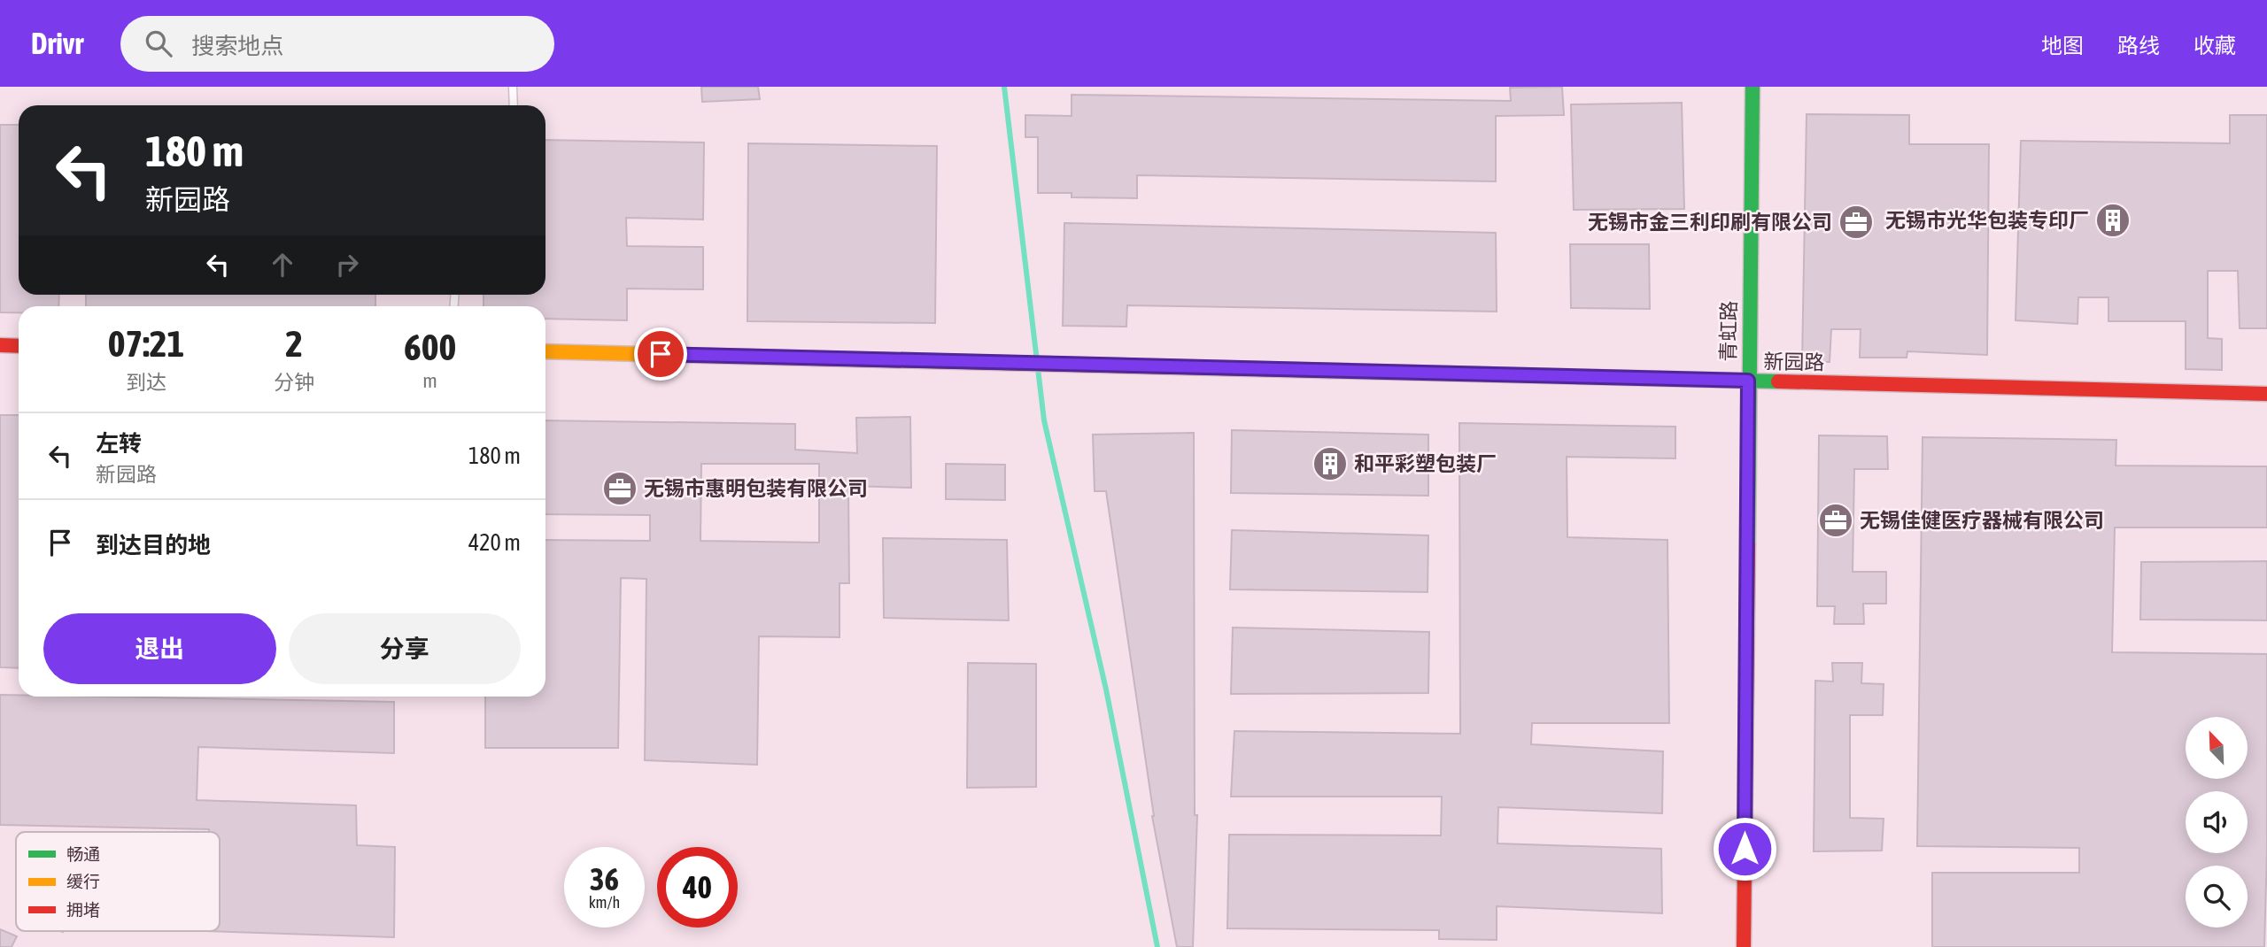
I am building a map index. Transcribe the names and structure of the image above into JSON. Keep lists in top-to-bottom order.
{
  "streets": {
    "street": ["青虹路", "新园路"]
  },
  "crossings": [
    ["青虹路", "新园路"]
  ],
  "places": {
    "building": ["无锡市光华包装专印厂", "和平彩塑包装厂"],
    "office": ["无锡市金三利印刷有限公司", "无锡市惠明包装有限公司", "无锡佳健医疗器械有限公司"]
  },
  "legend": ["畅通", "缓行", "拥堵"],
  "north": "top left",
  "page": {
    "header": "Drivr",
    "search": "搜索地点",
    "nav": ["地图", "路线", "收藏"],
    "turn": ["180 m", "新园路"],
    "eta": [
      "07:21",
      "到达",
      "2",
      "分钟",
      "600",
      "m"
    ],
    "list": [
      {
        "name": "左转",
        "note": "新园路",
        "value": "180 m"
      },
      {
        "name": "到达目的地",
        "value": "420 m"
      }
    ],
    "buttons": ["退出", "分享"],
    "speed": "36 km/h",
    "limit": "40"
  }
}
